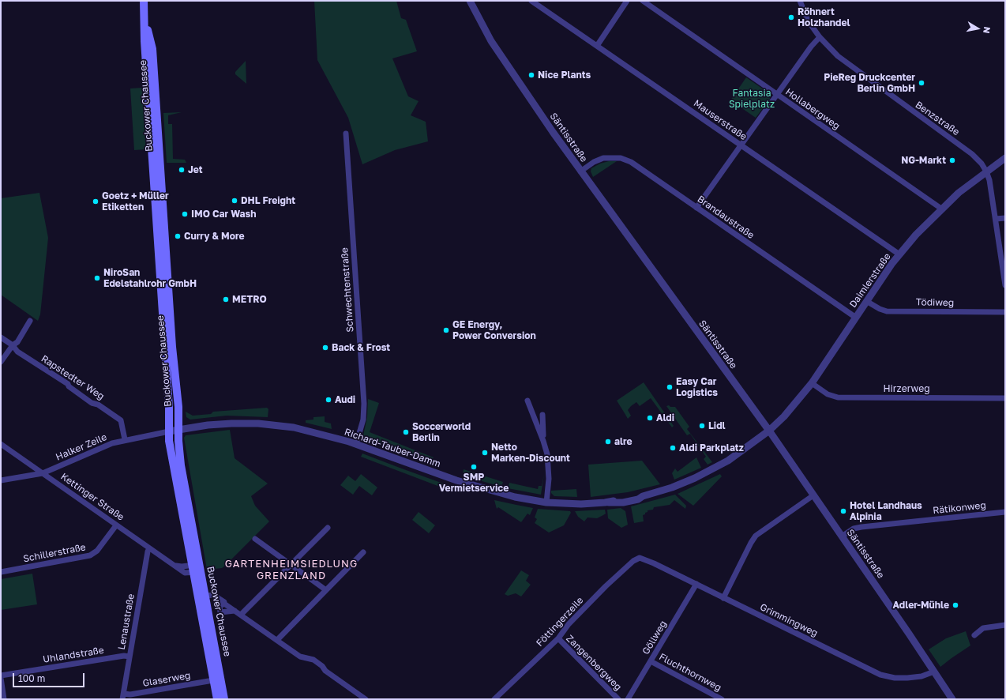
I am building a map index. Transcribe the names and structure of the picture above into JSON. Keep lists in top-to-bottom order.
{
  "streets": {
    "main road": ["Buckower Chaussee"],
    "street": [
      "Hollabergweg",
      "Benzstraße",
      "Mauserstraße",
      "Säntisstraße",
      "Brandaustraße",
      "Daimlerstraße",
      "Schwechtenstraße",
      "Tödiweg",
      "Rapstedter Weg",
      "Hirzerweg",
      "Halker Zeile",
      "Richard-Tauber-Damm",
      "Kettinger Straße",
      "Rätikonweg",
      "Schillerstraße",
      "Grimmingweg",
      "Lenaustraße",
      "Föttingerzeile",
      "Göllweg",
      "Uhlandstraße",
      "Zangenbergweg",
      "Fluchthornweg",
      "Glaserweg"
    ]
  },
  "crossings": [
    ["Buckower Chaussee", "Halker Zeile"],
    ["Buckower Chaussee", "Richard-Tauber-Damm"],
    ["Buckower Chaussee", "Kettinger Straße"],
    ["Buckower Chaussee", "Glaserweg"],
    ["Hollabergweg", "Daimlerstraße"],
    ["Benzstraße", "Daimlerstraße"],
    ["Mauserstraße", "Daimlerstraße"],
    ["Säntisstraße", "Brandaustraße"],
    ["Säntisstraße", "Daimlerstraße"],
    ["Säntisstraße", "Richard-Tauber-Damm"],
    ["Säntisstraße", "Rätikonweg"],
    ["Säntisstraße", "Grimmingweg"],
    ["Brandaustraße", "Daimlerstraße"],
    ["Daimlerstraße", "Tödiweg"],
    ["Daimlerstraße", "Hirzerweg"],
    ["Daimlerstraße", "Richard-Tauber-Damm"],
    ["Schwechtenstraße", "Richard-Tauber-Damm"],
    ["Rapstedter Weg", "Halker Zeile"],
    ["Halker Zeile", "Richard-Tauber-Damm"],
    ["Halker Zeile", "Kettinger Straße"],
    ["Kettinger Straße", "Schillerstraße"],
    ["Kettinger Straße", "Lenaustraße"],
    ["Grimmingweg", "Föttingerzeile"],
    ["Grimmingweg", "Göllweg"],
    ["Lenaustraße", "Uhlandstraße"],
    ["Lenaustraße", "Glaserweg"],
    ["Föttingerzeile", "Zangenbergweg"],
    ["Göllweg", "Fluchthornweg"]
  ],
  "districts": ["GARTENHEIMSIEDLUNG GRENZLAND"],
  "parks": ["Fantasia Spielplatz"],
  "places": [
    "Röhnert Holzhandel",
    "Nice Plants",
    "PieReg Druckcenter Berlin GmbH",
    "NG-Markt",
    "Jet",
    "DHL Freight",
    "Goetz + Müller Etiketten",
    "IMO Car Wash",
    "Curry & More",
    "NiroSan Edelstahlrohr GmbH",
    "METRO",
    "GE Energy, Power Conversion",
    "Back & Frost",
    "Easy Car Logistics",
    "Audi",
    "Aldi",
    "Lidl",
    "Soccerworld Berlin",
    "alre",
    "Aldi Parkplatz",
    "Netto Marken-Discount",
    "SMP Vermietservice",
    "Hotel Landhaus Alpinia",
    "Adler-Mühle"
  ],
  "scale_bar": "100 m",
  "north": "right"
}
